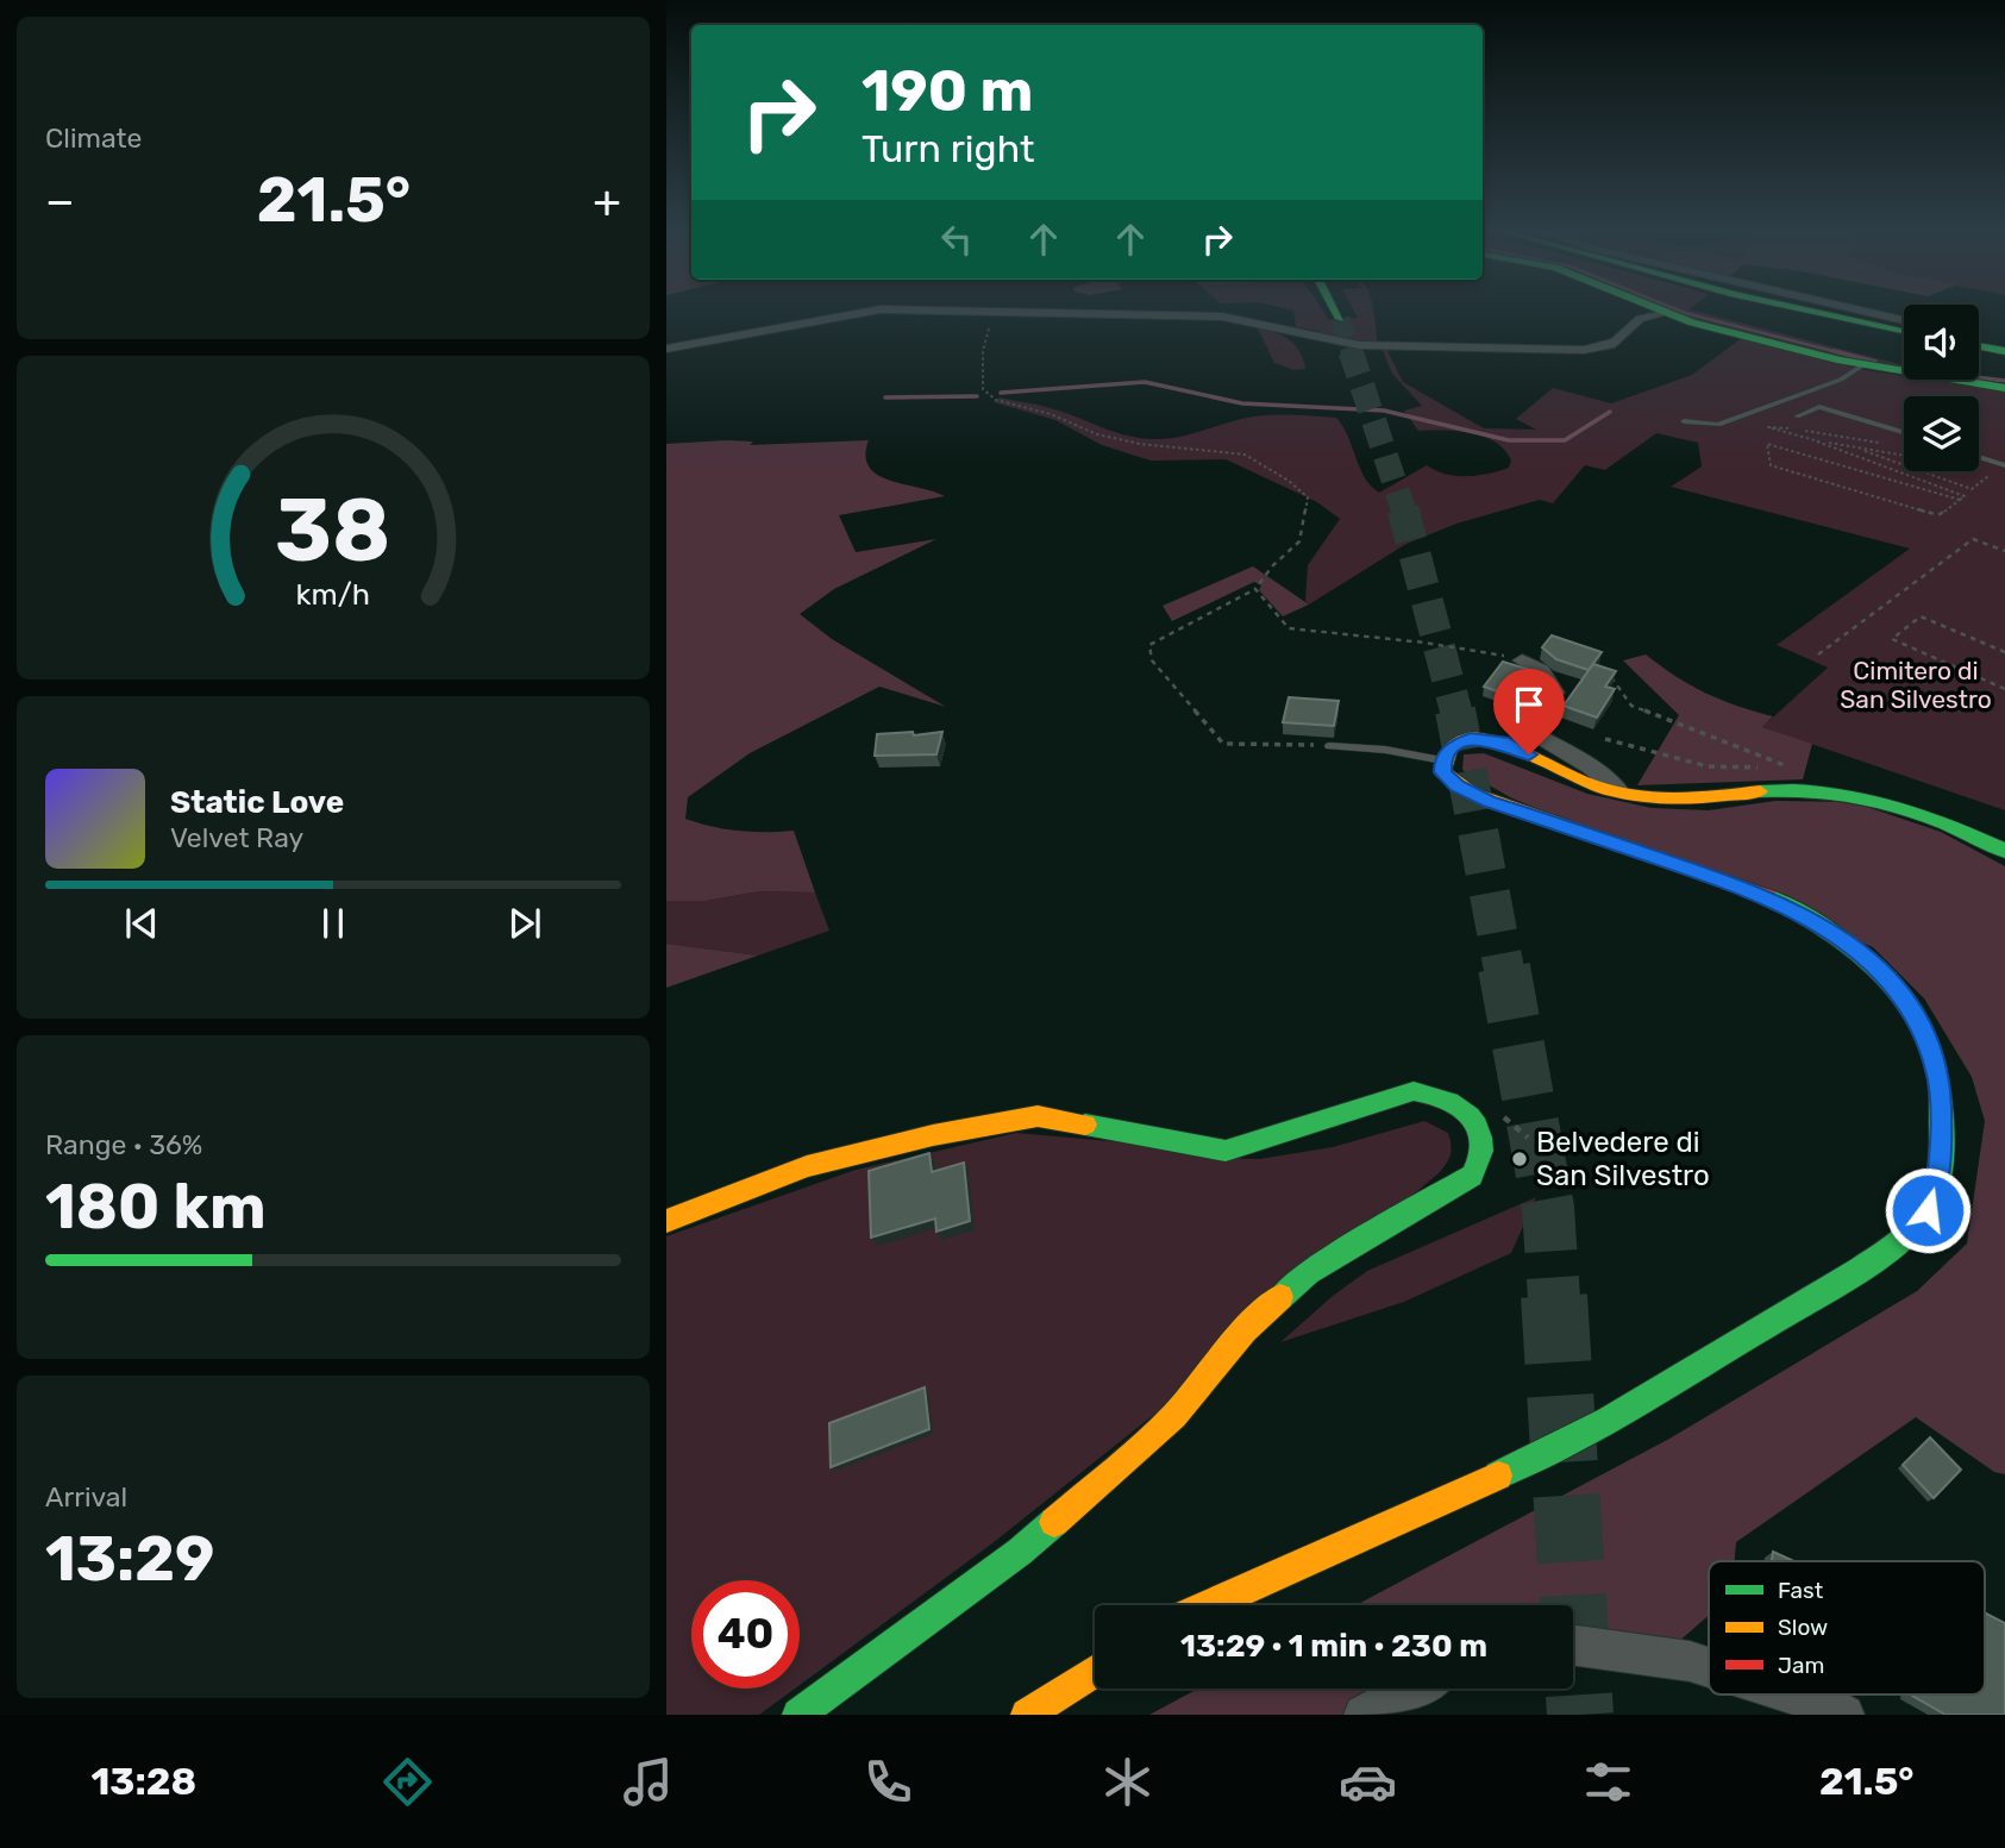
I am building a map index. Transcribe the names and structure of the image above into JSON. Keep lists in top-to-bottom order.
{
  "parks": ["Cimitero di San Silvestro"],
  "places": ["Belvedere di San Silvestro"],
  "legend": ["Fast", "Slow", "Jam"],
  "page": {
    "tile": [
      "Climate",
      ["Range · 36%", "180 km"],
      ["Arrival", "13:29"]
    ],
    "turn": ["190 m", "Turn right"],
    "heat": ["−", "21.5°", "+"],
    "song": ["Static Love", "Velvet Ray"],
    "limit": "40",
    "trip": "13:29 · 1 min · 230 m",
    "tabs": ["13:28", "21.5°"],
    "gauge": ["38", "km/h"]
  }
}
